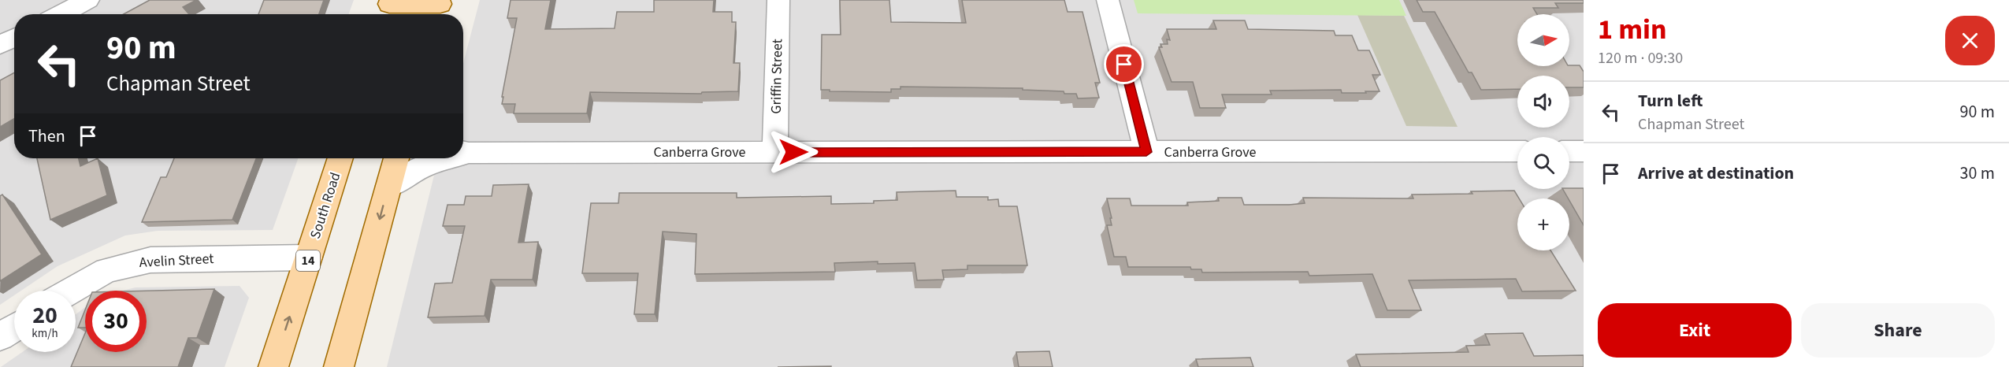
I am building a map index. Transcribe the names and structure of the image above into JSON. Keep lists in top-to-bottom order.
{
  "streets": {
    "main road": ["South Road", "14"],
    "street": ["Griffin Street", "Canberra Grove", "Avelin Street"]
  },
  "crossings": [
    ["Griffin Street", "Canberra Grove"],
    ["South Road", "Avelin Street"]
  ],
  "north": "right",
  "page": {
    "heading": ["1 min", "120 m · 09:30"],
    "map_buttons": "+",
    "turn": ["90 m", "Chapman Street"],
    "list": [
      {
        "name": "Turn left",
        "note": "Chapman Street",
        "value": "90 m"
      },
      {
        "name": "Arrive at destination",
        "value": "30 m"
      }
    ],
    "then": "Then",
    "speed": "20 km/h",
    "limit": "30",
    "buttons": ["Exit", "Share"]
  }
}
